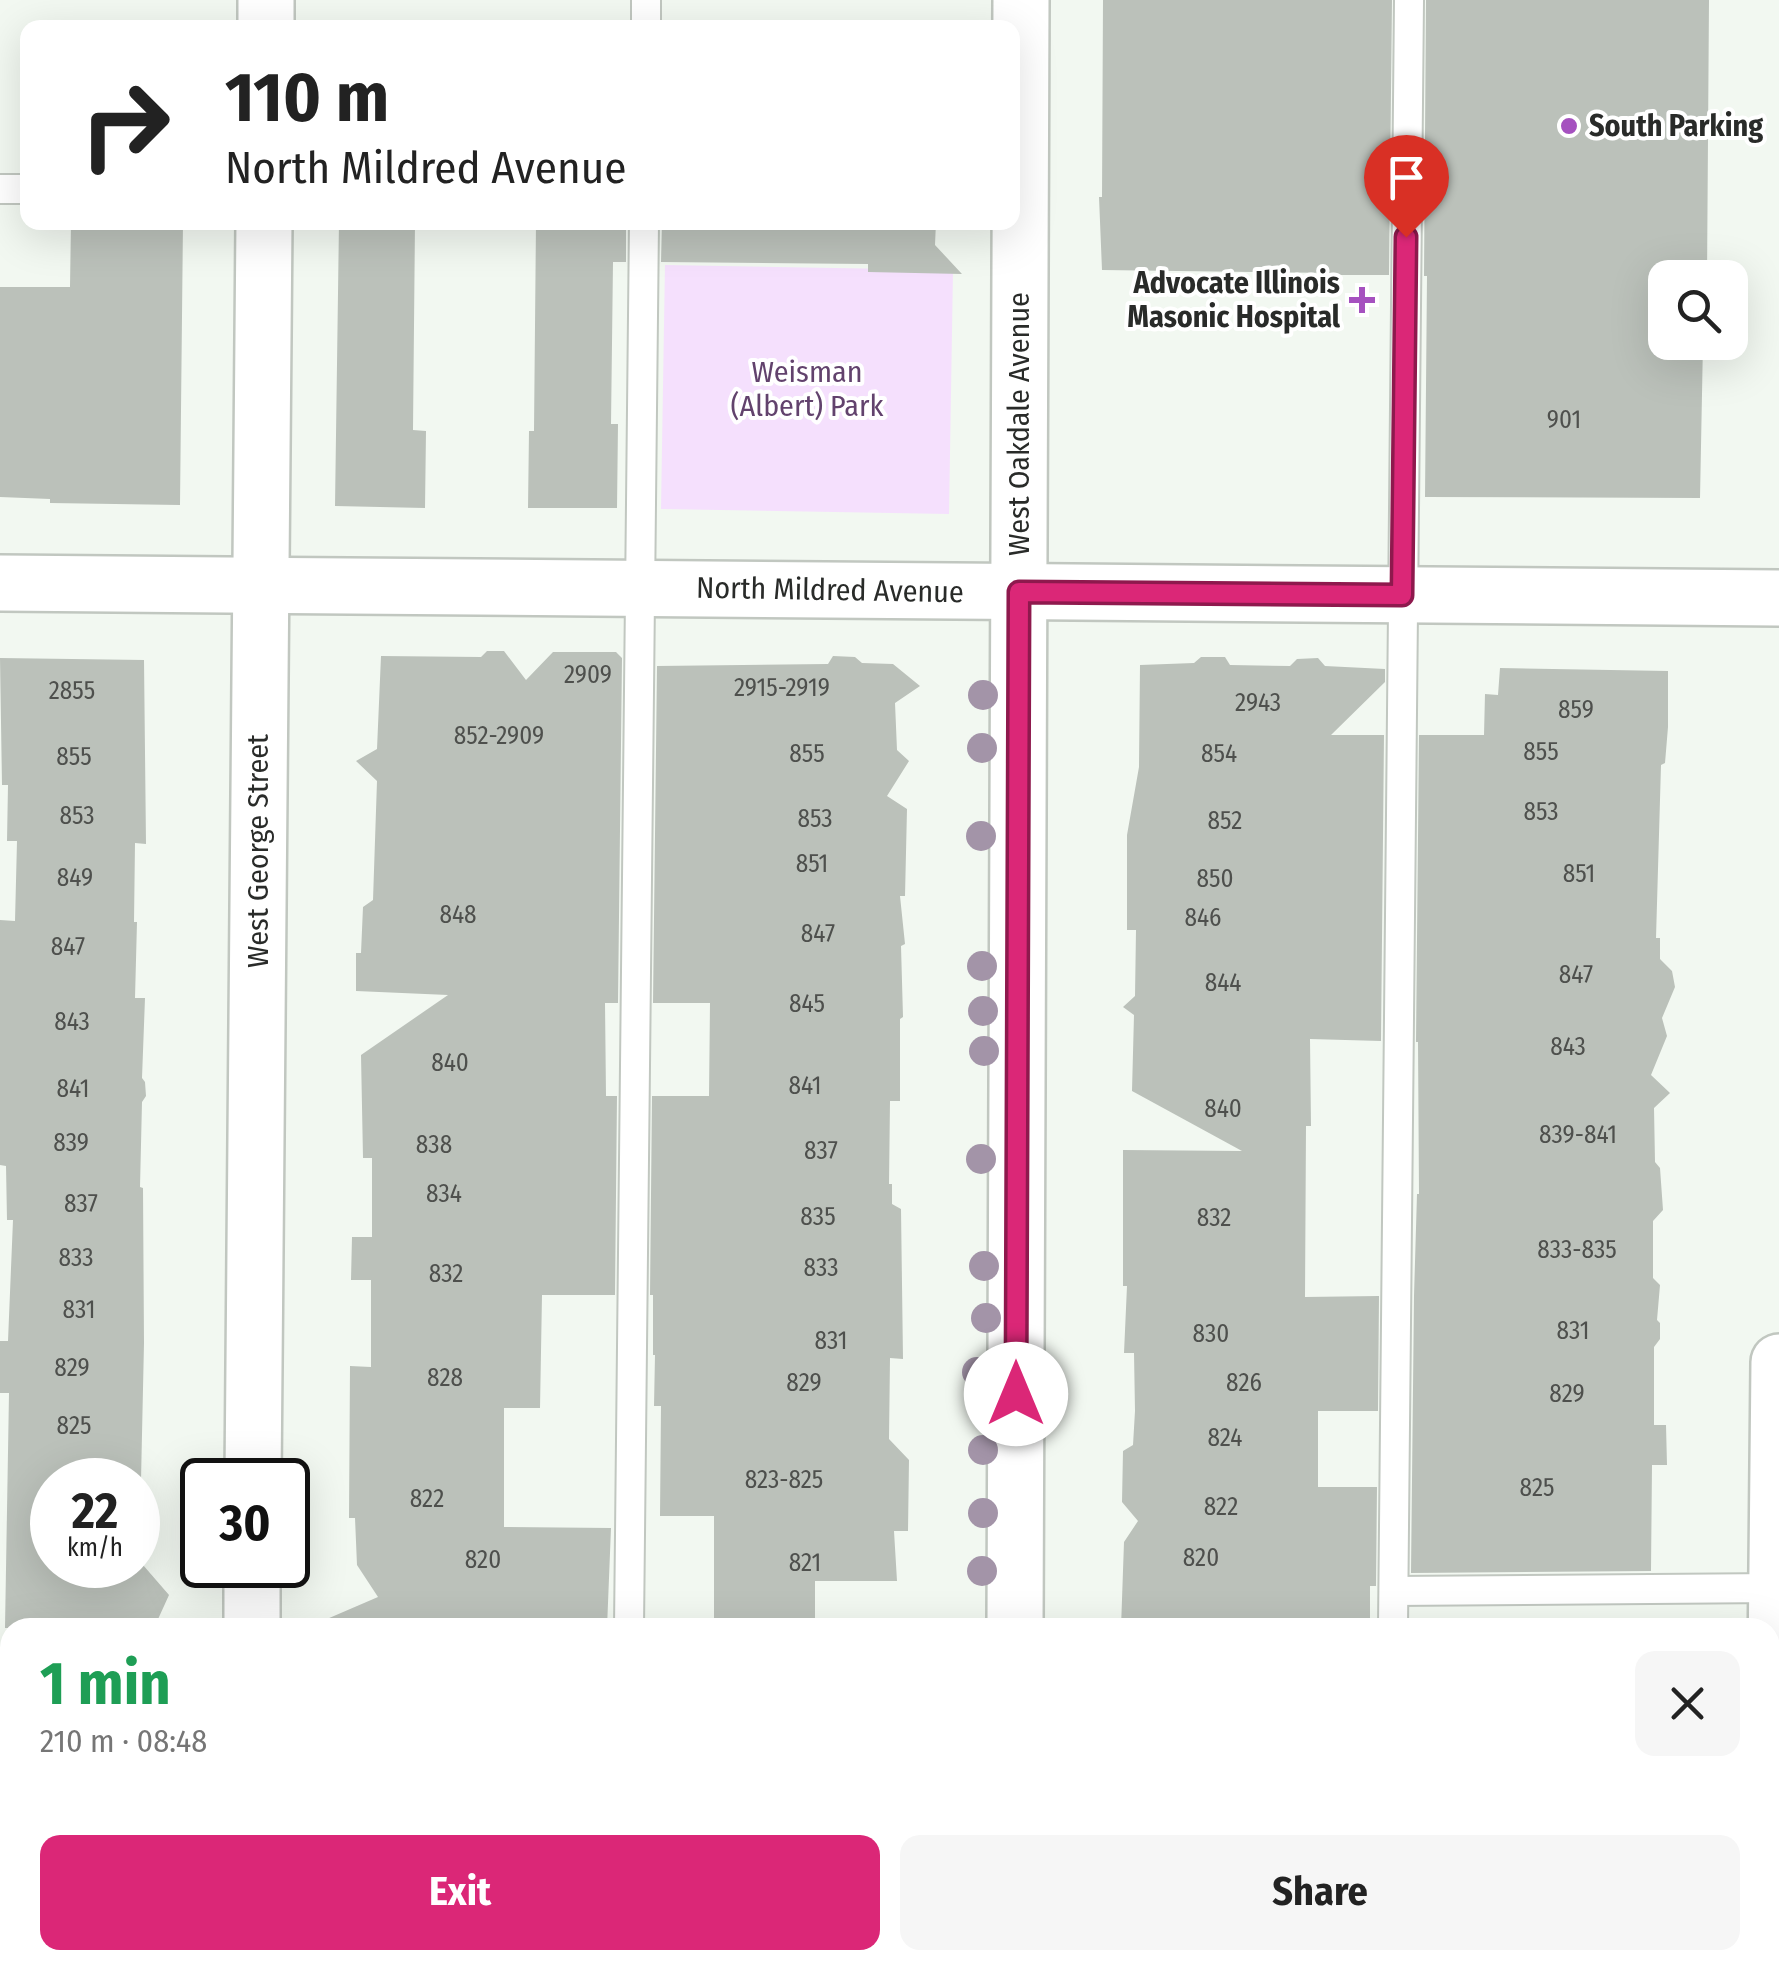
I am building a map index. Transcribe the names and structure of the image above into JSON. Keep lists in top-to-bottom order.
{
  "streets": {
    "street": ["West Oakdale Avenue", "North Mildred Avenue", "West George Street"]
  },
  "crossings": [
    ["West Oakdale Avenue", "North Mildred Avenue"],
    ["North Mildred Avenue", "West George Street"]
  ],
  "parks": ["Weisman (Albert) Park"],
  "places": {
    "other": ["South Parking"],
    "health": ["Advocate Illinois Masonic Hospital"]
  },
  "house_numbers": [
    "901",
    "2909",
    "2915-2919",
    "2855",
    "2943",
    "859",
    "852-2909",
    "855",
    "855",
    "854",
    "855",
    "853",
    "853",
    "853",
    "852",
    "851",
    "851",
    "849",
    "850",
    "848",
    "846",
    "847",
    "847",
    "847",
    "844",
    "845",
    "843",
    "843",
    "840",
    "841",
    "841",
    "840",
    "839-841",
    "839",
    "838",
    "837",
    "834",
    "837",
    "835",
    "832",
    "833-835",
    "833",
    "833",
    "832",
    "831",
    "831",
    "830",
    "831",
    "829",
    "828",
    "829",
    "826",
    "829",
    "825",
    "824",
    "823-825",
    "825",
    "822",
    "822",
    "820",
    "820",
    "821"
  ],
  "page": {
    "turn": ["110 m", "North Mildred Avenue"],
    "speed": "22 km/h",
    "limit": "30",
    "heading": ["1 min", "210 m · 08:48"],
    "buttons": ["Exit", "Share"]
  }
}
